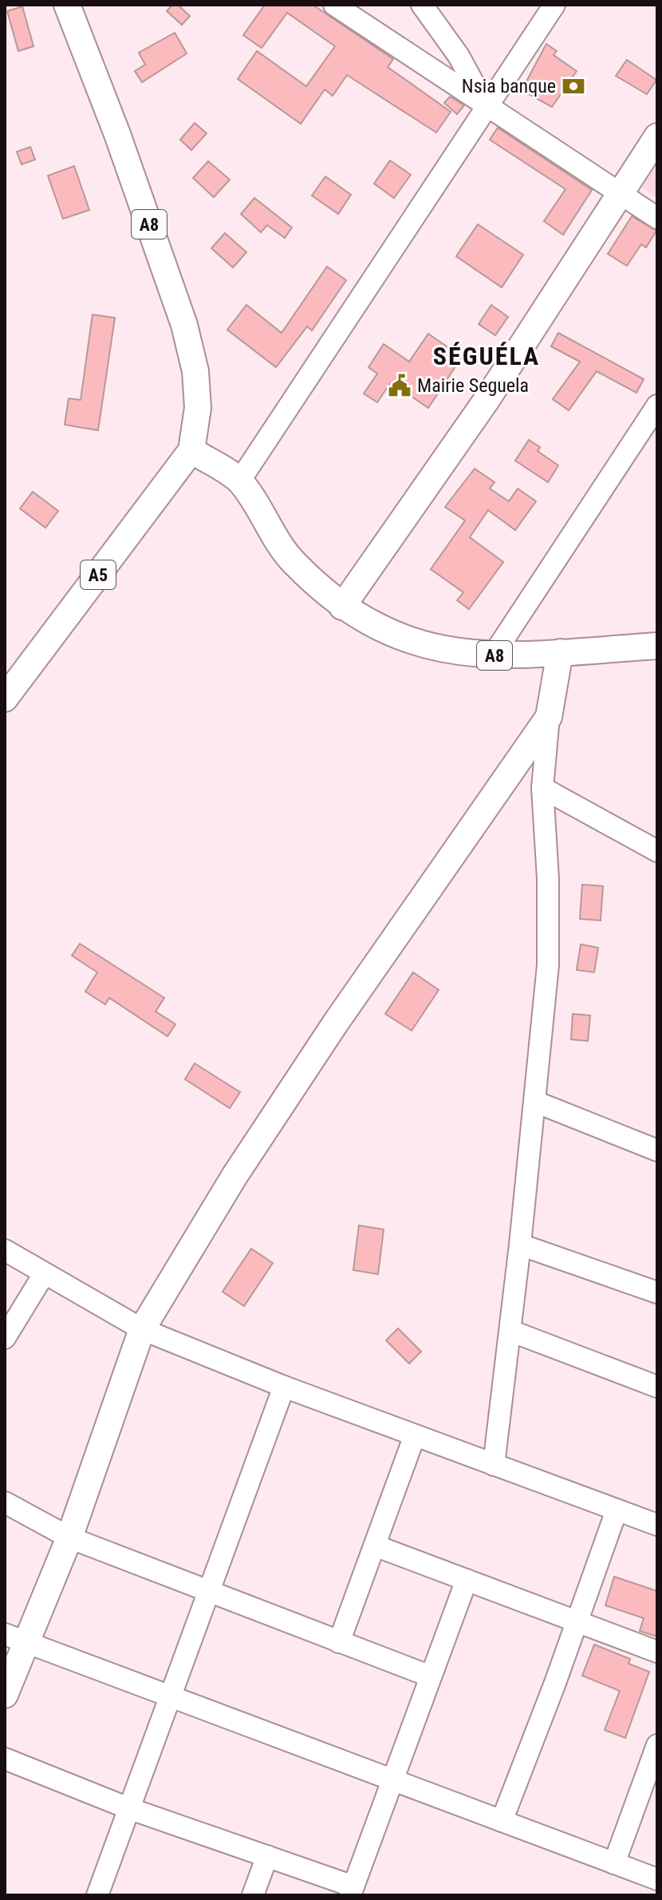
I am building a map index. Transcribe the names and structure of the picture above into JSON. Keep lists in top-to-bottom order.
{
  "streets": {
    "main road": ["A8", "A5"]
  },
  "crossings": [
    ["A8", "A5"]
  ],
  "districts": ["SÉGUÉLA"],
  "places": {
    "bank": ["Nsia banque"],
    "public building": ["Mairie Seguela"]
  }
}
